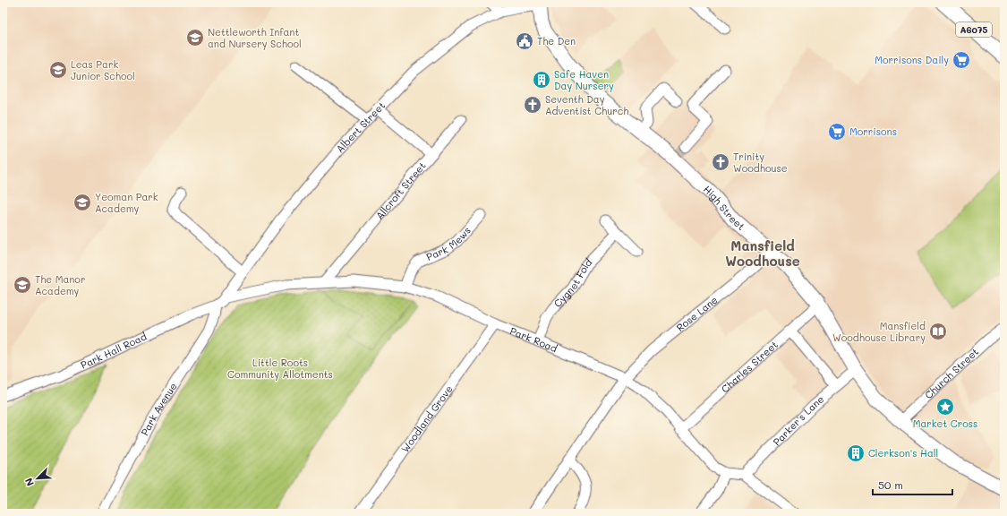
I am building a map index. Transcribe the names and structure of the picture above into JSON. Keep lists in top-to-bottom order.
{
  "streets": {
    "main road": ["A6075"],
    "street": [
      "Albert Street",
      "Allcroft Street",
      "High Street",
      "Park Mews",
      "Cygnet Fold",
      "Rose Lane",
      "Park Road",
      "Park Hall Road",
      "Charles Street",
      "Church Street",
      "Park Avenue",
      "Woodland Grove",
      "Parker's Lane"
    ]
  },
  "crossings": [
    ["Albert Street", "Allcroft Street"],
    ["Albert Street", "High Street"],
    ["Albert Street", "Park Road"],
    ["Albert Street", "Park Hall Road"],
    ["Albert Street", "Park Avenue"],
    ["Allcroft Street", "Park Road"],
    ["High Street", "Rose Lane"],
    ["High Street", "Charles Street"],
    ["High Street", "Church Street"],
    ["High Street", "Parker's Lane"],
    ["Park Mews", "Park Road"],
    ["Cygnet Fold", "Park Road"],
    ["Rose Lane", "Park Road"],
    ["Park Road", "Park Hall Road"],
    ["Park Road", "Charles Street"],
    ["Park Road", "Park Avenue"],
    ["Park Road", "Woodland Grove"],
    ["Park Hall Road", "Park Avenue"]
  ],
  "districts": ["Mansfield Woodhouse"],
  "parks": ["Little Roots Community Allotments"],
  "places": {
    "school or university": [
      "Nettleworth Infant and Nursery School",
      "Leas Park Junior School",
      "Yeoman Park Academy",
      "The Manor Academy"
    ],
    "public building": ["The Den"],
    "supermarket": ["Morrisons Daily", "Morrisons"],
    "building": ["Safe Haven Day Nursery", "Clerkson's Hall"],
    "church": ["Seventh Day Adventist Church", "Trinity Woodhouse"],
    "library": ["Mansfield Woodhouse Library"],
    "place": ["Market Cross"]
  },
  "scale_bar": "50 m",
  "north": "bottom left"
}
